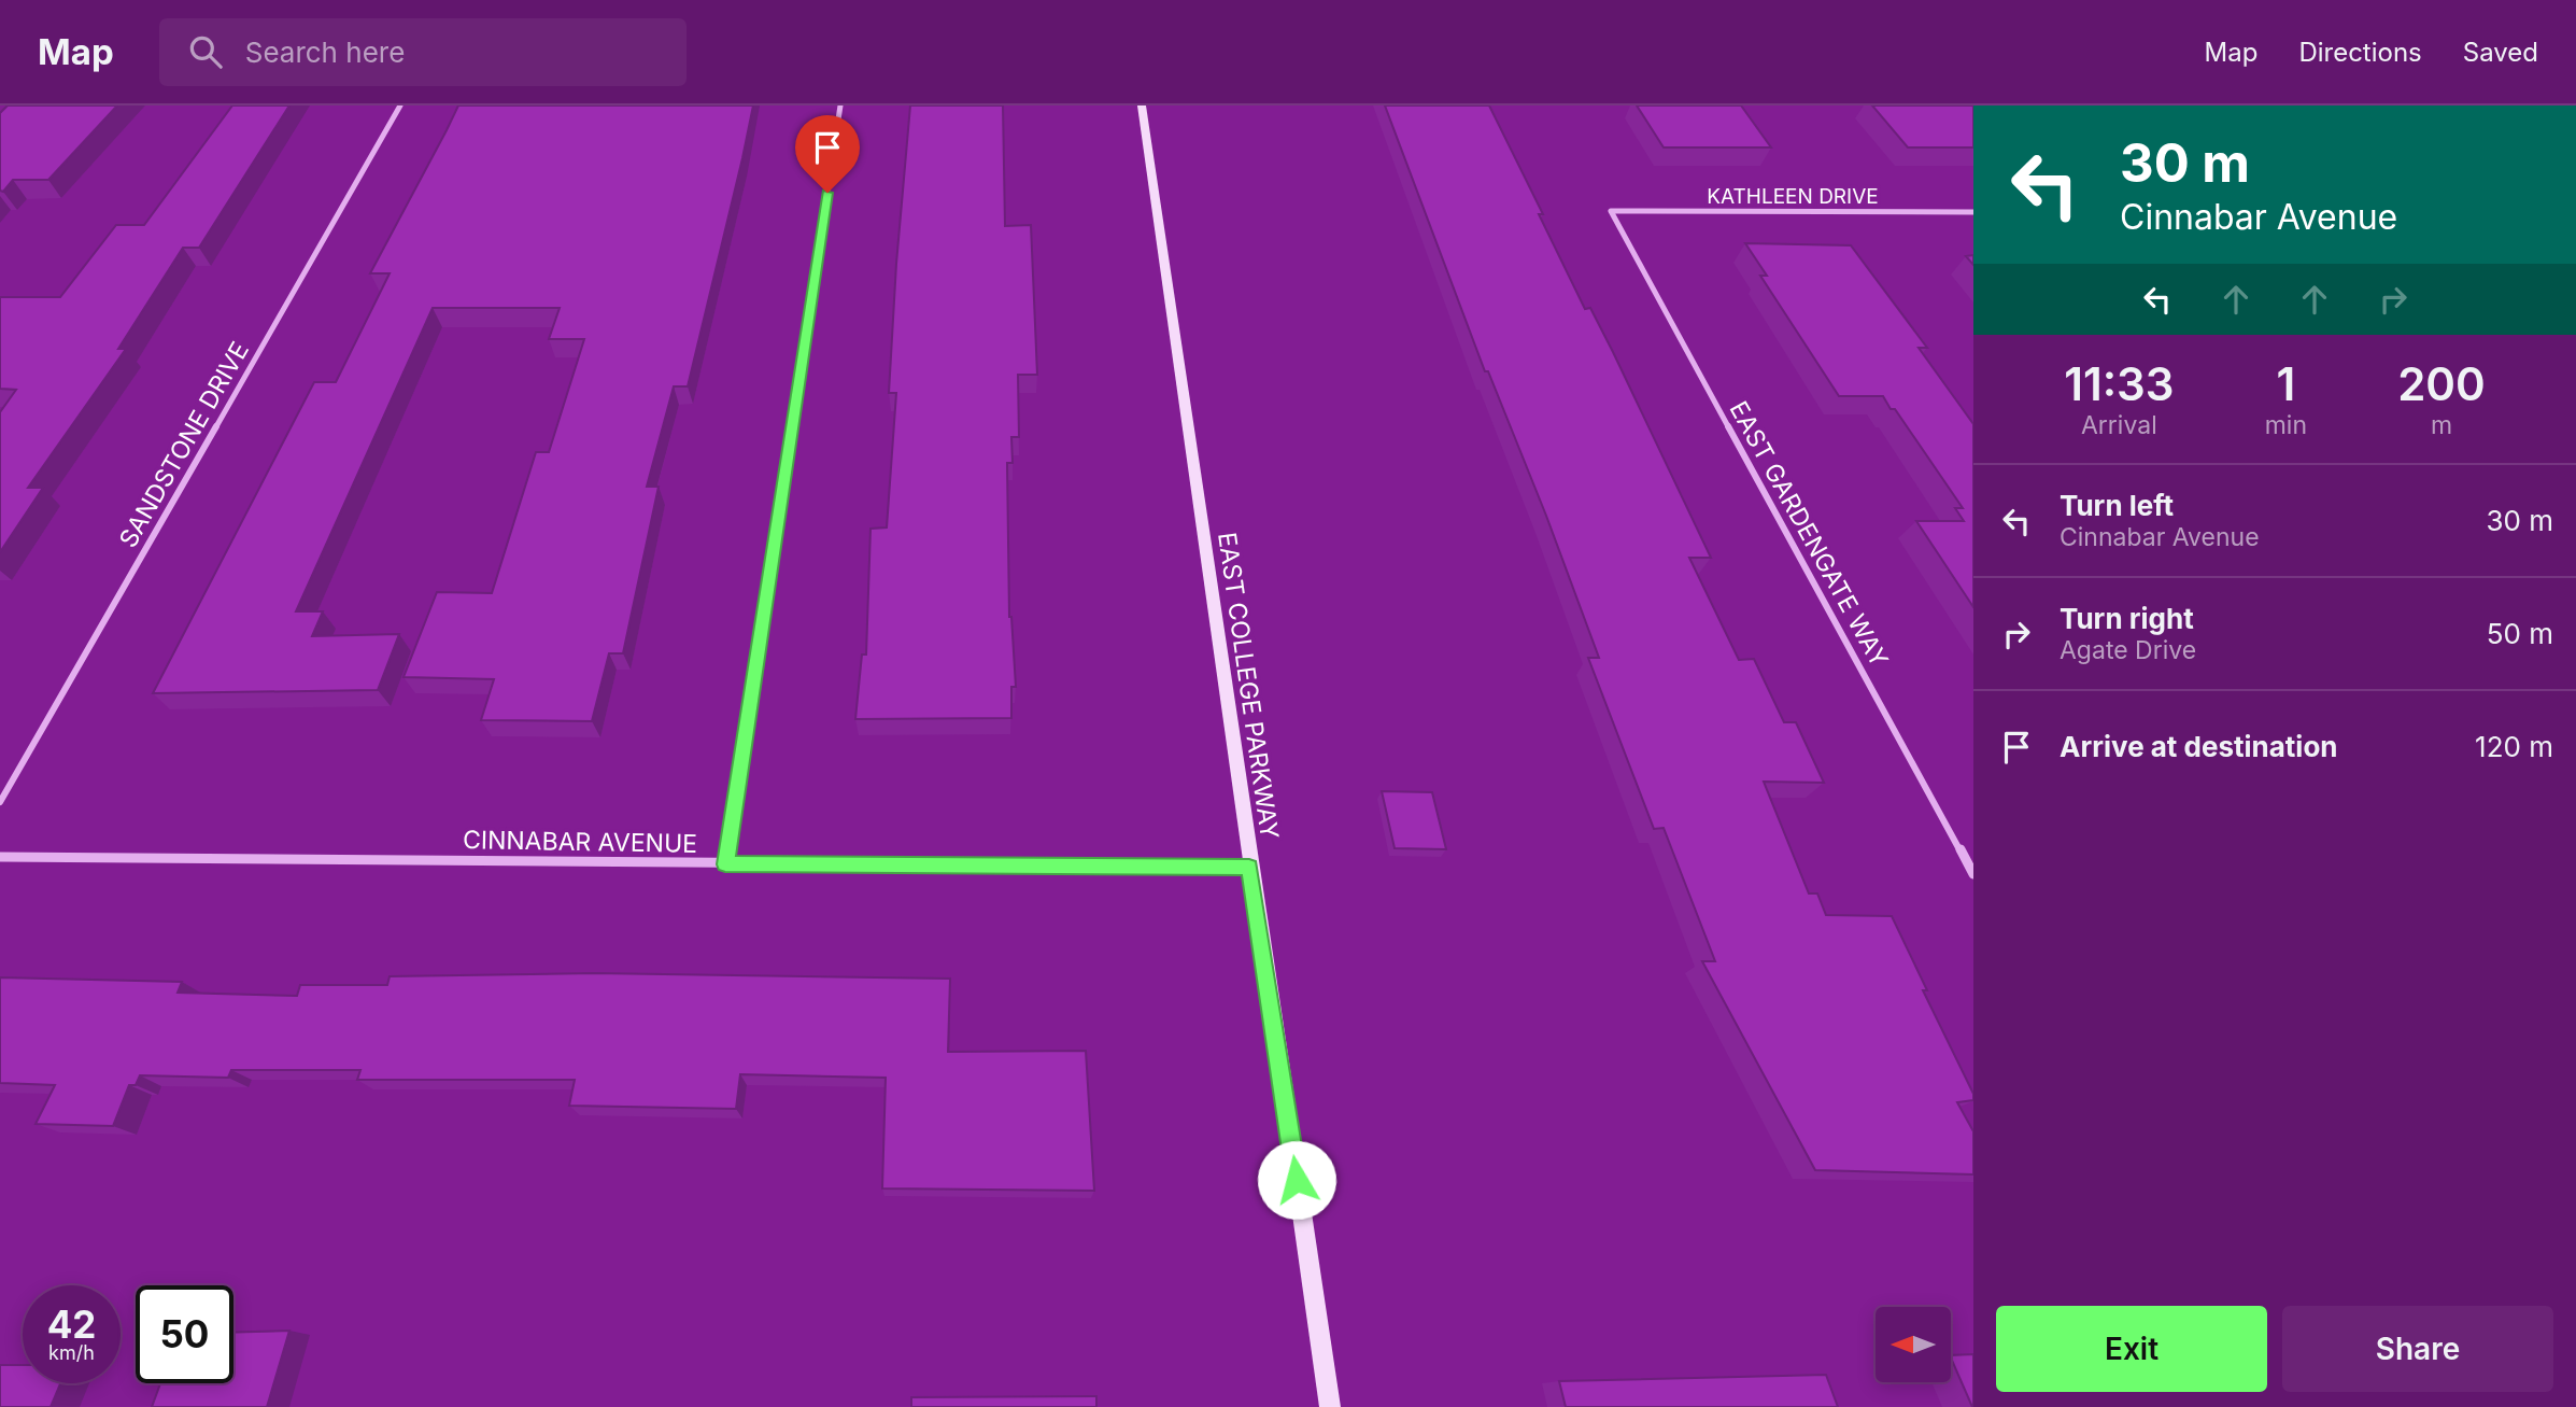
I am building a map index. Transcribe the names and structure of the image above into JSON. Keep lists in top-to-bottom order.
{
  "streets": {
    "main road": ["EAST COLLEGE PARKWAY"],
    "street": [
      "KATHLEEN DRIVE",
      "SANDSTONE DRIVE",
      "EAST GARDENGATE WAY",
      "CINNABAR AVENUE"
    ]
  },
  "crossings": [
    ["KATHLEEN DRIVE", "EAST GARDENGATE WAY"],
    ["EAST COLLEGE PARKWAY", "CINNABAR AVENUE"]
  ],
  "north": "left",
  "page": {
    "header": "Map",
    "search": "Search here",
    "nav": ["Map", "Directions", "Saved"],
    "turn": ["30 m", "Cinnabar Avenue"],
    "eta": [
      "11:33",
      "Arrival",
      "1",
      "min",
      "200",
      "m"
    ],
    "list": [
      {
        "name": "Turn left",
        "note": "Cinnabar Avenue",
        "value": "30 m"
      },
      {
        "name": "Turn right",
        "note": "Agate Drive",
        "value": "50 m"
      },
      {
        "name": "Arrive at destination",
        "value": "120 m"
      }
    ],
    "speed": "42 km/h",
    "limit": "50",
    "buttons": ["Exit", "Share"]
  }
}
